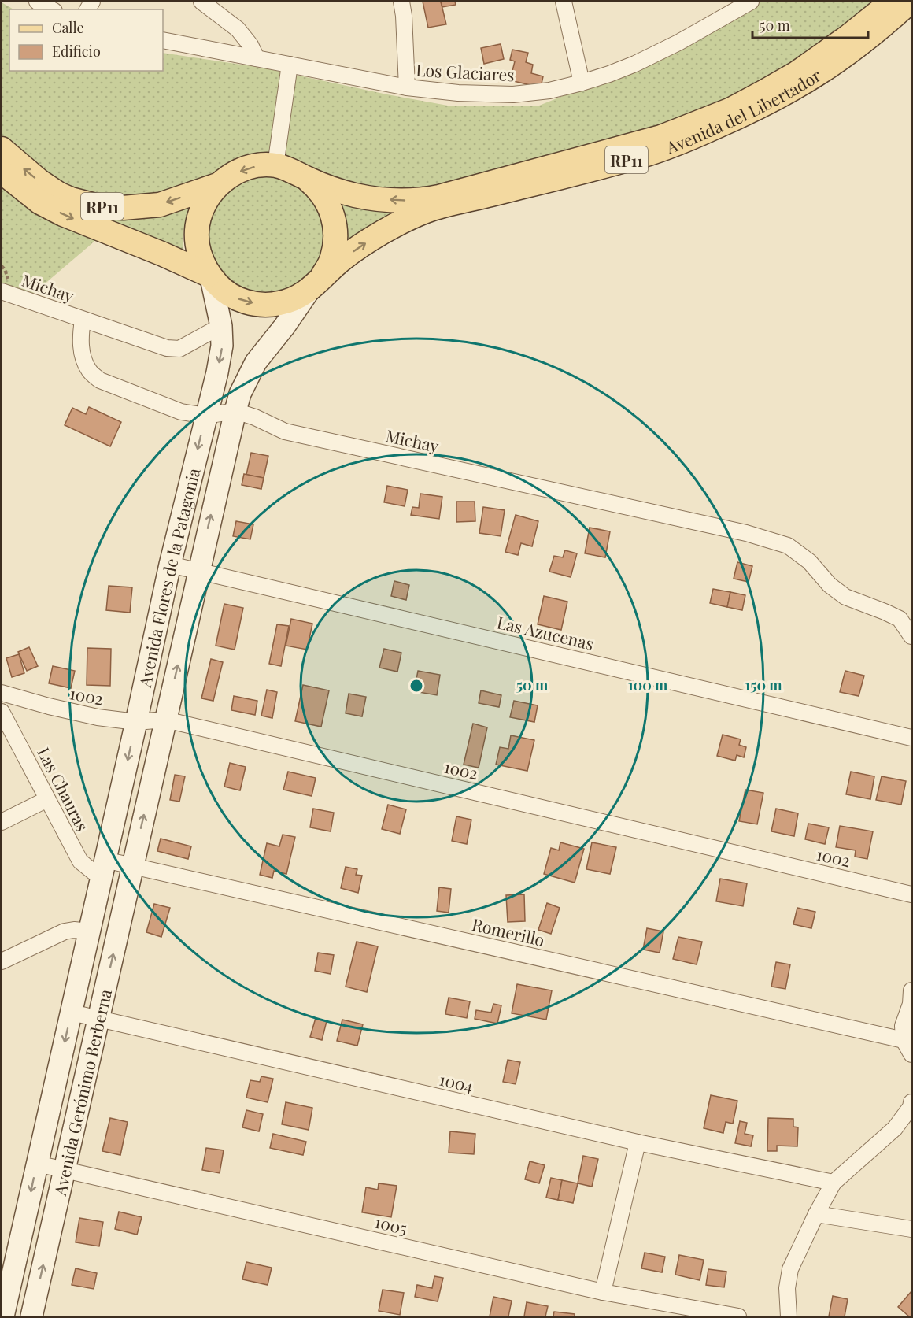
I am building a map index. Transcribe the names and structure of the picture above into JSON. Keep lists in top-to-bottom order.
{
  "streets": {
    "main road": ["Avenida del Libertador", "RP11"],
    "street": [
      "Los Glaciares",
      "Michay",
      "Avenida Flores de la Patagonia",
      "Las Azucenas",
      "1002",
      "Las Chauras",
      "Romerillo",
      "1004",
      "Avenida Gerónimo Berberna",
      "1005"
    ]
  },
  "crossings": [
    ["Avenida del Libertador", "Avenida Flores de la Patagonia"],
    ["Michay", "Avenida Flores de la Patagonia"],
    ["Avenida Flores de la Patagonia", "Las Azucenas"],
    ["Avenida Flores de la Patagonia", "1002"],
    ["Avenida Flores de la Patagonia", "Las Chauras"],
    ["Avenida Flores de la Patagonia", "Romerillo"],
    ["Avenida Flores de la Patagonia", "Avenida Gerónimo Berberna"],
    ["Las Chauras", "Romerillo"],
    ["Las Chauras", "Avenida Gerónimo Berberna"],
    ["Romerillo", "Avenida Gerónimo Berberna"],
    ["1004", "Avenida Gerónimo Berberna"],
    ["Avenida Gerónimo Berberna", "1005"]
  ],
  "legend": ["Calle", "Edificio"],
  "scale_bar": "50 m",
  "rings": ["50 m", "100 m", "150 m"]
}
